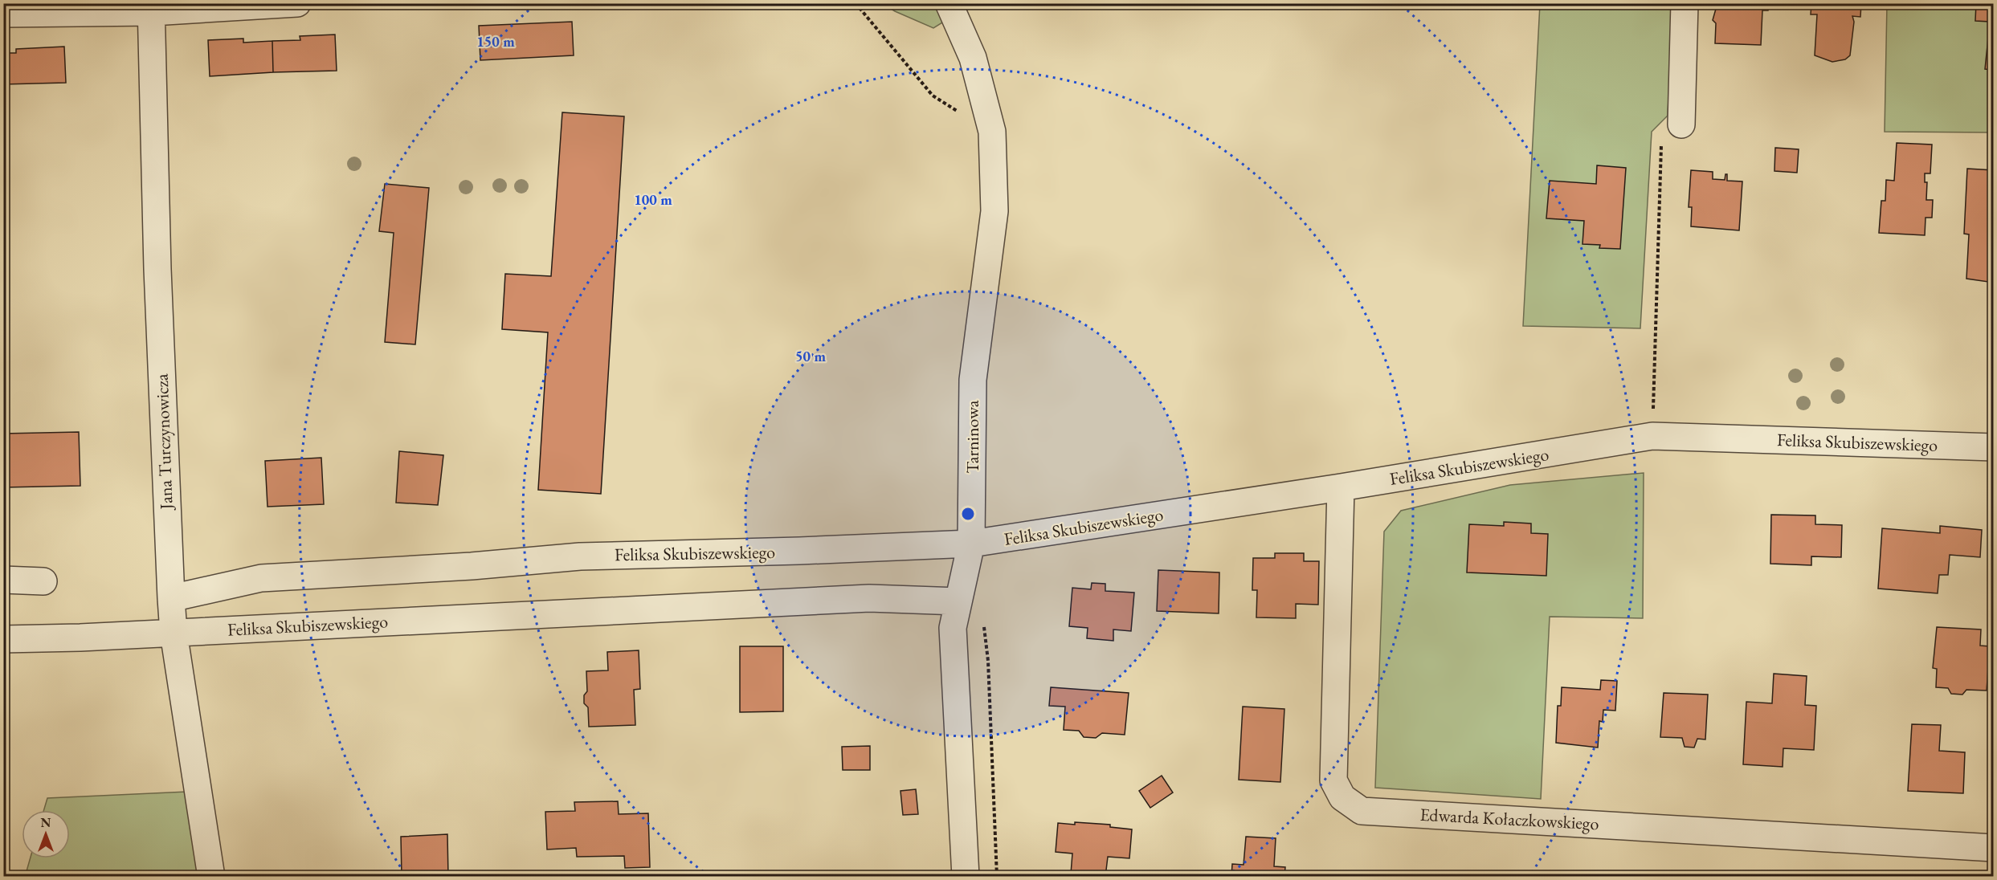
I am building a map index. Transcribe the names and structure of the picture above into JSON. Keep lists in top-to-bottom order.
{
  "streets": {
    "street": [
      "Tarninowa",
      "Jana Turczynowicza",
      "Feliksa Skubiszewskiego",
      "Edwarda Kołaczkowskiego"
    ]
  },
  "crossings": [
    ["Tarninowa", "Feliksa Skubiszewskiego"],
    ["Jana Turczynowicza", "Feliksa Skubiszewskiego"],
    ["Feliksa Skubiszewskiego", "Edwarda Kołaczkowskiego"]
  ],
  "north": "top",
  "rings": ["150 m", "100 m", "50 m"]
}
